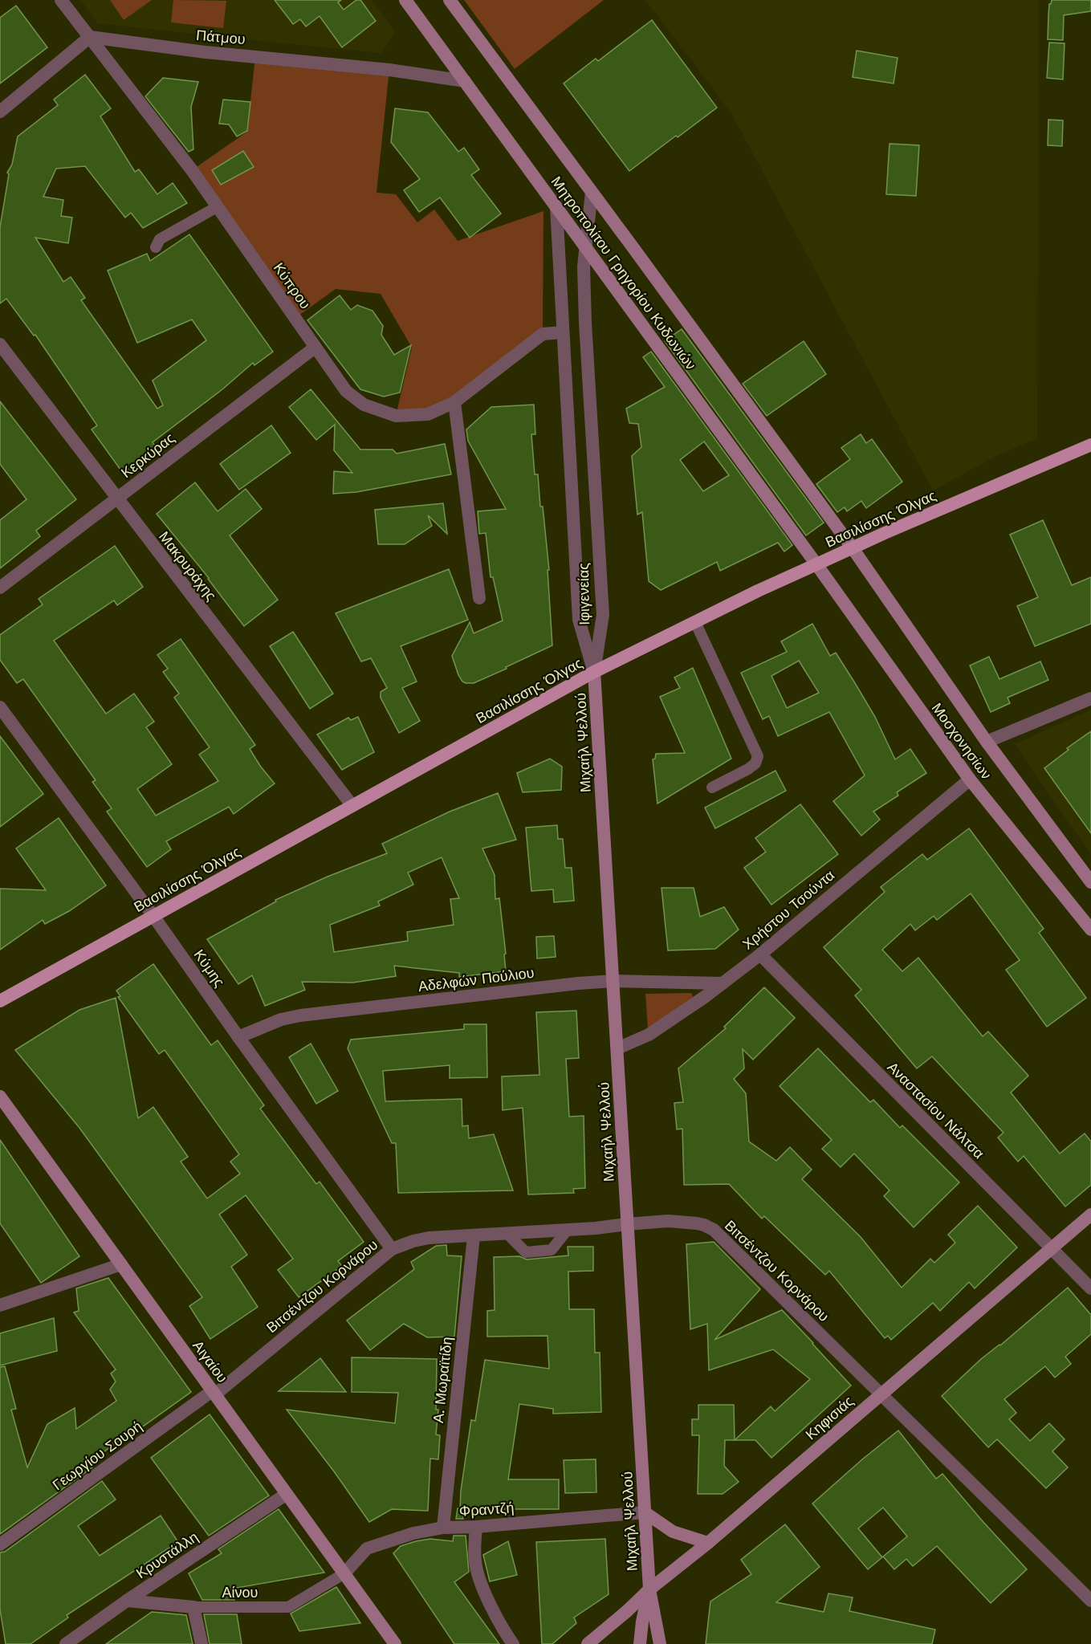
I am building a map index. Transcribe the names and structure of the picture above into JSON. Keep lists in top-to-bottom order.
{
  "streets": {
    "main road": [
      "Μητροπολίτου Γρηγορίου Κυδωνιών",
      "Βασιλίσσης Όλγας",
      "Μοσχονησίων",
      "Μιχαήλ Ψελλού",
      "Αιγαίου",
      "Κηφισιάς"
    ],
    "street": [
      "Πάτμου",
      "Κύπρου",
      "Κερκύρας",
      "Μακρυράχης",
      "Ιφιγενείας",
      "Χρήστου Τσούντα",
      "Κύμης",
      "Αδελφών Πούλιου",
      "Αναστασίου Νάλτσα",
      "Βιτσέντζου Κορνάρου",
      "Α. Μωραϊτίδη",
      "Γεωργίου Σουρή",
      "Φραντζή",
      "Κρυστάλλη",
      "Αίνου"
    ]
  },
  "crossings": [
    ["Πάτμου", "Μητροπολίτου Γρηγορίου Κυδωνιών"],
    ["Πάτμου", "Κύπρου"],
    ["Μητροπολίτου Γρηγορίου Κυδωνιών", "Βασιλίσσης Όλγας"],
    ["Μητροπολίτου Γρηγορίου Κυδωνιών", "Ιφιγενείας"],
    ["Μητροπολίτου Γρηγορίου Κυδωνιών", "Μοσχονησίων"],
    ["Κύπρου", "Κερκύρας"],
    ["Κύπρου", "Ιφιγενείας"],
    ["Κερκύρας", "Μακρυράχης"],
    ["Βασιλίσσης Όλγας", "Μακρυράχης"],
    ["Βασιλίσσης Όλγας", "Ιφιγενείας"],
    ["Βασιλίσσης Όλγας", "Μοσχονησίων"],
    ["Βασιλίσσης Όλγας", "Μιχαήλ Ψελλού"],
    ["Βασιλίσσης Όλγας", "Κύμης"],
    ["Ιφιγενείας", "Μιχαήλ Ψελλού"],
    ["Μοσχονησίων", "Χρήστου Τσούντα"],
    ["Μιχαήλ Ψελλού", "Χρήστου Τσούντα"],
    ["Μιχαήλ Ψελλού", "Αδελφών Πούλιου"],
    ["Μιχαήλ Ψελλού", "Βιτσέντζου Κορνάρου"],
    ["Μιχαήλ Ψελλού", "Κηφισιάς"],
    ["Μιχαήλ Ψελλού", "Φραντζή"],
    ["Χρήστου Τσούντα", "Αδελφών Πούλιου"],
    ["Χρήστου Τσούντα", "Αναστασίου Νάλτσα"],
    ["Κύμης", "Αδελφών Πούλιου"],
    ["Κύμης", "Βιτσέντζου Κορνάρου"],
    ["Αναστασίου Νάλτσα", "Κηφισιάς"],
    ["Βιτσέντζου Κορνάρου", "Αιγαίου"],
    ["Βιτσέντζου Κορνάρου", "Α. Μωραϊτίδη"],
    ["Βιτσέντζου Κορνάρου", "Κηφισιάς"],
    ["Βιτσέντζου Κορνάρου", "Γεωργίου Σουρή"],
    ["Αιγαίου", "Γεωργίου Σουρή"],
    ["Αιγαίου", "Φραντζή"],
    ["Αιγαίου", "Κρυστάλλη"],
    ["Αιγαίου", "Αίνου"],
    ["Α. Μωραϊτίδη", "Φραντζή"],
    ["Φραντζή", "Αίνου"],
    ["Κρυστάλλη", "Αίνου"]
  ]
}
